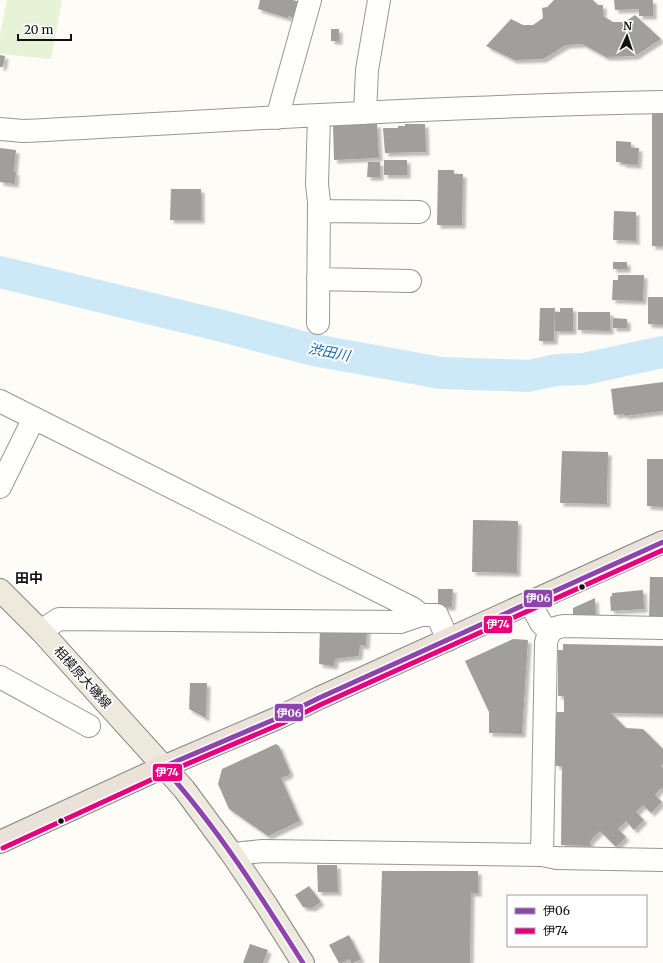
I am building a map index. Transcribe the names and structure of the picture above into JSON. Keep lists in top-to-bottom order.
{
  "streets": {
    "main road": ["相模原大磯線"]
  },
  "districts": ["田中"],
  "water": ["渋田川"],
  "lines": ["transit line 伊06", "transit line 伊74"],
  "legend": ["伊06", "伊74"],
  "scale_bar": "20 m",
  "north": "top"
}
